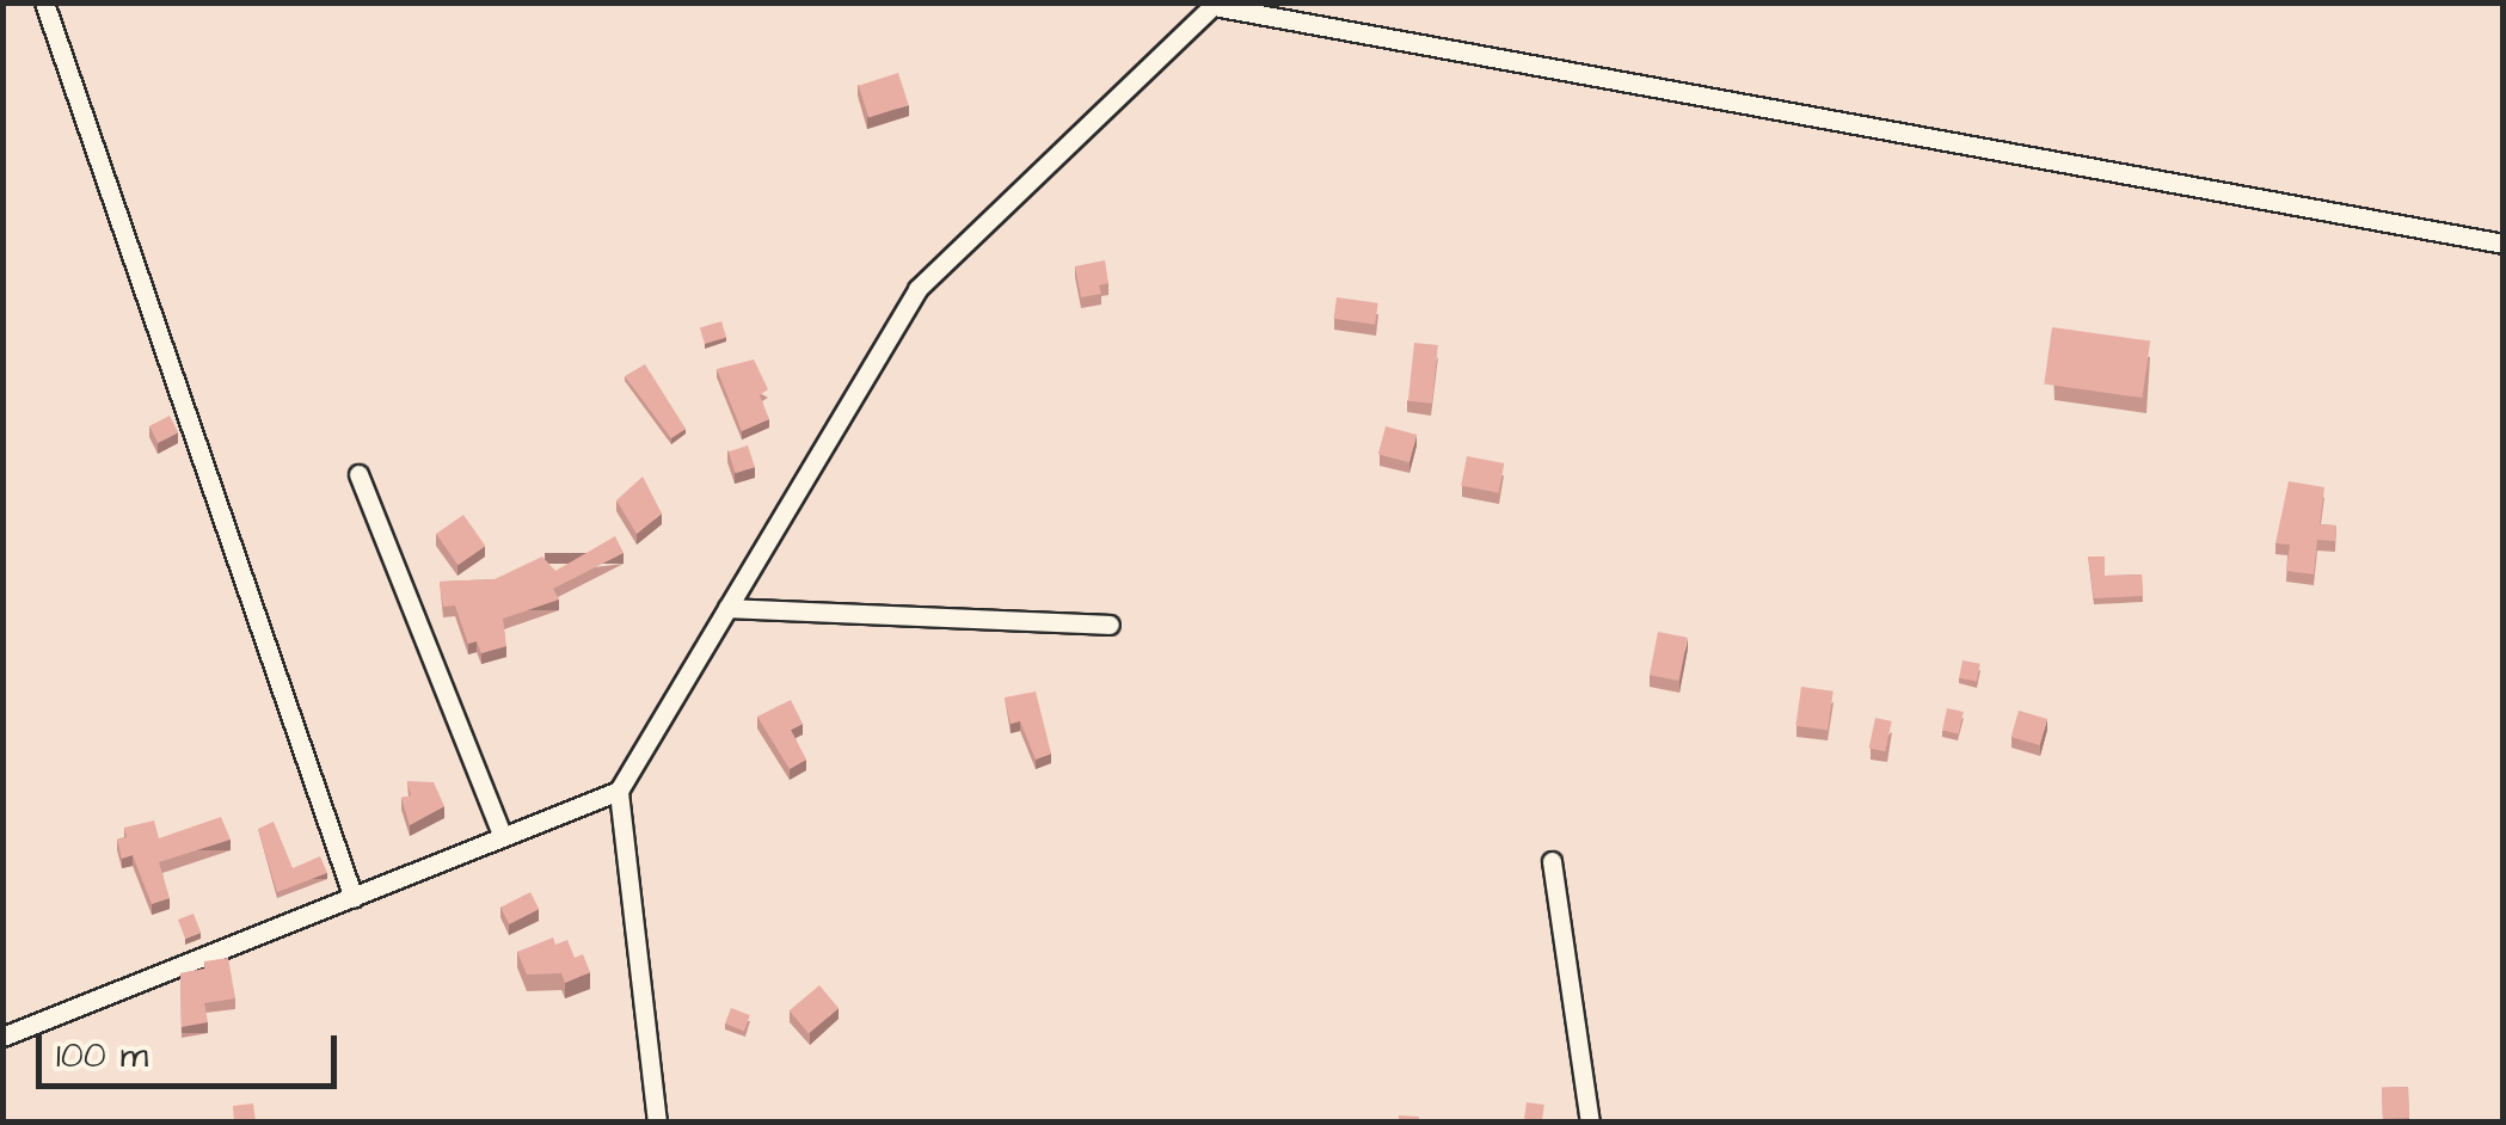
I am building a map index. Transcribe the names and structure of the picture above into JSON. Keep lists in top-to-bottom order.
{
  "scale_bar": "100 m"
}
